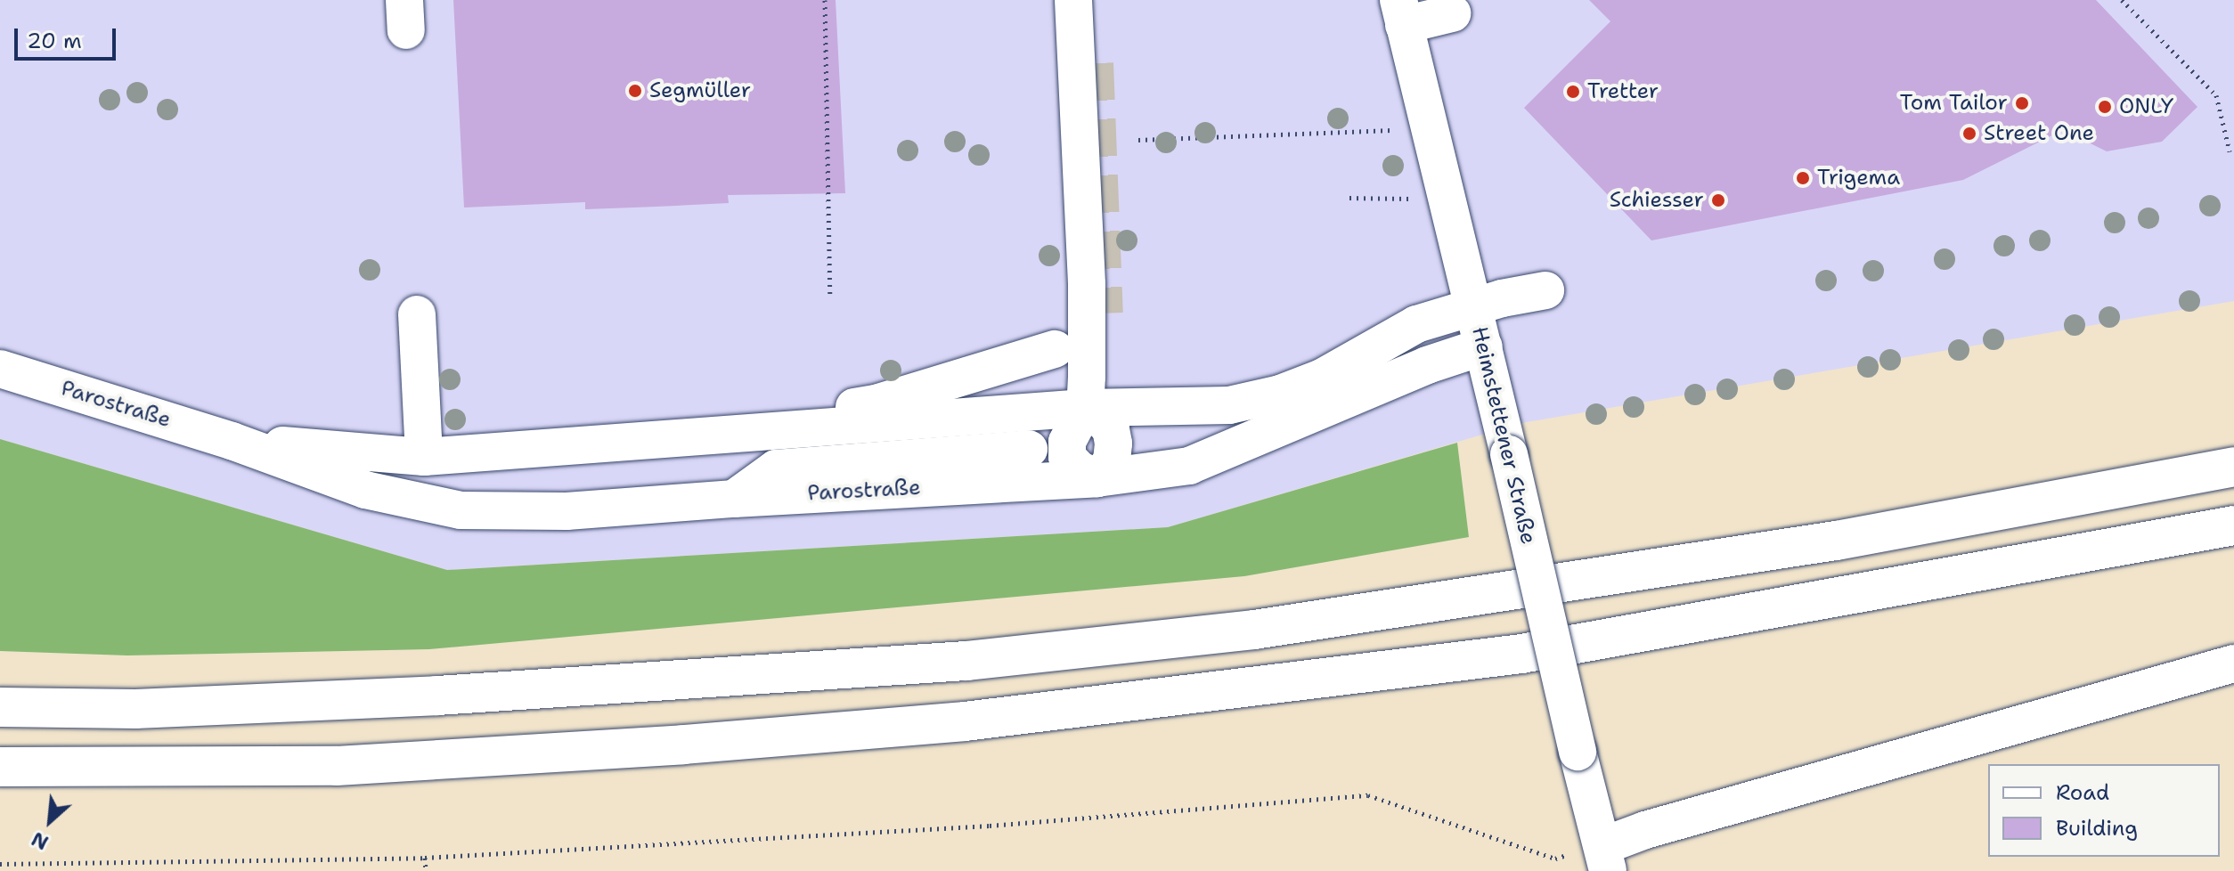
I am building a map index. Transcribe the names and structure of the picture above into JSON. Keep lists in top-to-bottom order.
{
  "streets": {
    "street": ["Parostraße", "Heimstettener Straße"]
  },
  "crossings": [
    ["Parostraße", "Heimstettener Straße"]
  ],
  "places": [
    "Segmüller",
    "Tretter",
    "Tom Tailor",
    "ONLY",
    "Street One",
    "Trigema",
    "Schiesser"
  ],
  "legend": ["Road", "Building"],
  "scale_bar": "20 m",
  "north": "bottom left"
}
